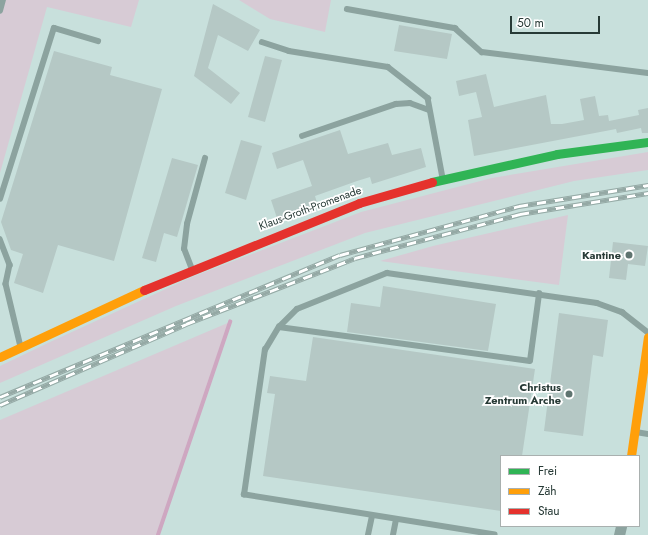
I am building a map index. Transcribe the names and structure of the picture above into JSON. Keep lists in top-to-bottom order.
{
  "streets": {
    "street": ["Klaus-Groth-Promenade"]
  },
  "places": ["Kantine", "Christus Zentrum Arche"],
  "legend": ["Frei", "Zäh", "Stau"],
  "scale_bar": "50 m"
}
